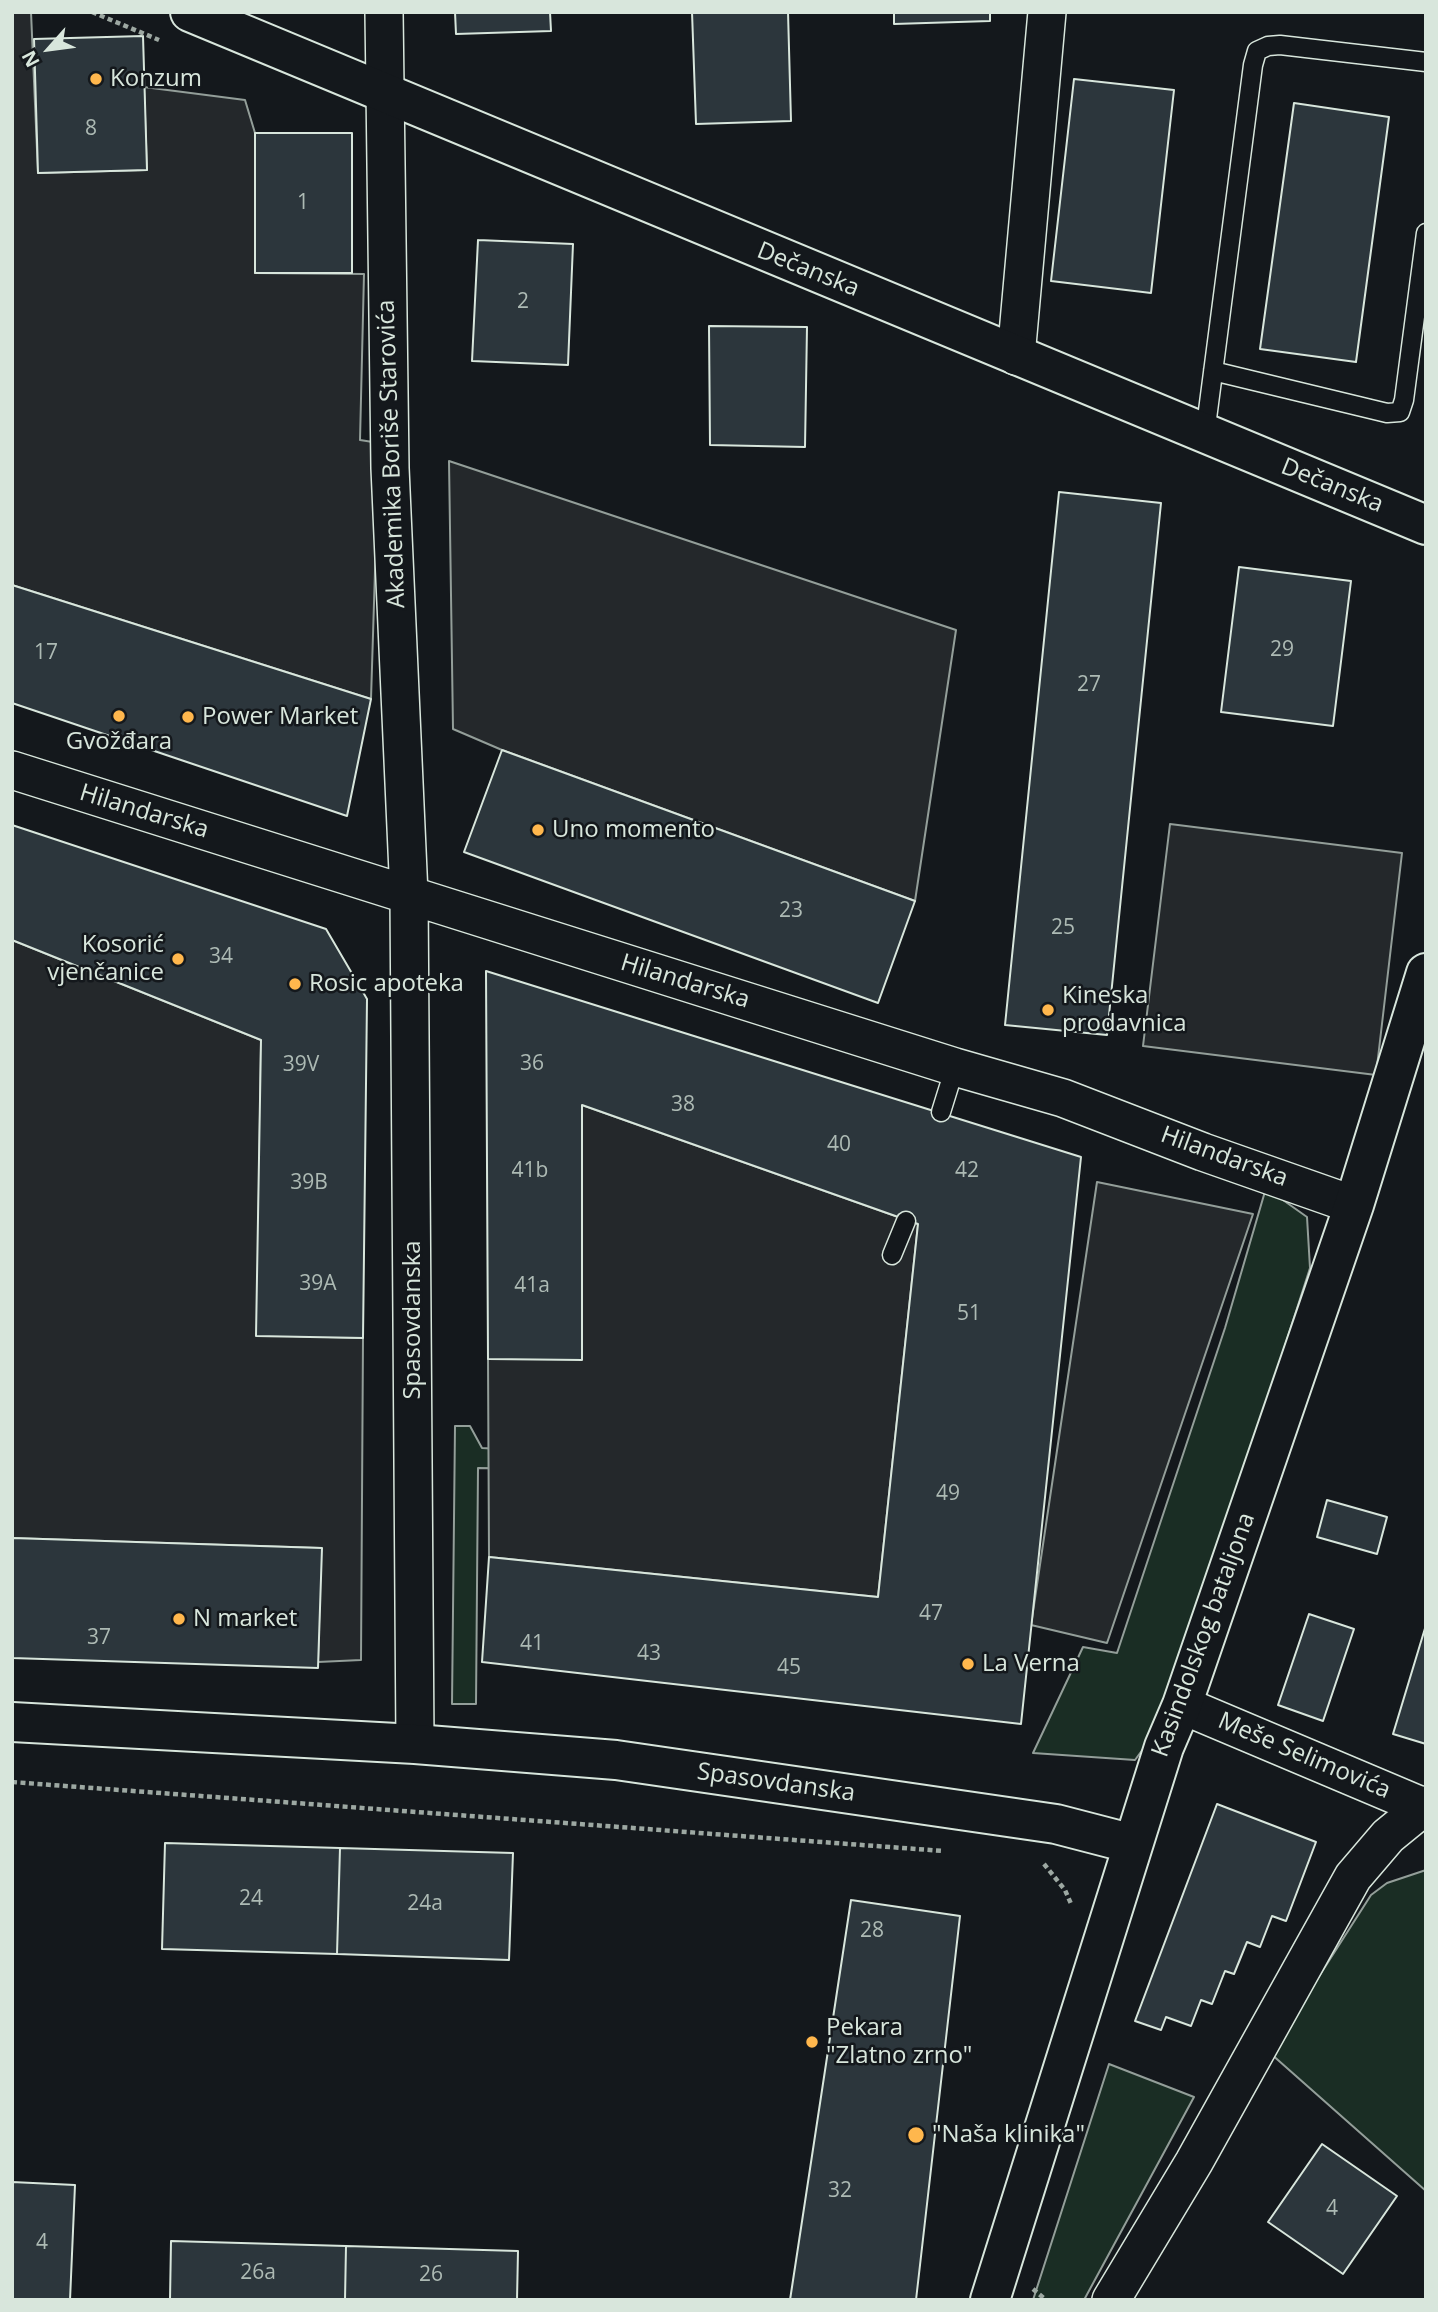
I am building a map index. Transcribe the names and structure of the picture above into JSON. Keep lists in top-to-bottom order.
{
  "streets": {
    "street": [
      "Dečanska",
      "Akademika Boriše Starovića",
      "Hilandarska",
      "Spasovdanska",
      "Kasindolskog bataljona",
      "Meše Selimovića"
    ]
  },
  "crossings": [
    ["Dečanska", "Akademika Boriše Starovića"],
    ["Akademika Boriše Starovića", "Hilandarska"],
    ["Akademika Boriše Starovića", "Spasovdanska"],
    ["Hilandarska", "Spasovdanska"],
    ["Hilandarska", "Kasindolskog bataljona"],
    ["Spasovdanska", "Kasindolskog bataljona"],
    ["Kasindolskog bataljona", "Meše Selimovića"]
  ],
  "places": [
    "Konzum",
    "Gvožđara",
    "Power Market",
    "Uno momento",
    "Kosorić vjenčanice",
    "Rosic apoteka",
    "Kineska prodavnica",
    "N market",
    "La Verna",
    "Pekara \"Zlatno zrno\"",
    "\"Naša klinika\""
  ],
  "house_numbers": [
    "8",
    "1",
    "2",
    "29",
    "17",
    "27",
    "23",
    "25",
    "34",
    "36",
    "39V",
    "38",
    "40",
    "41b",
    "42",
    "39B",
    "39A",
    "41a",
    "51",
    "49",
    "47",
    "37",
    "41",
    "43",
    "45",
    "24",
    "24a",
    "28",
    "32",
    "4",
    "4",
    "26a",
    "26"
  ],
  "north": "bottom left"
}
